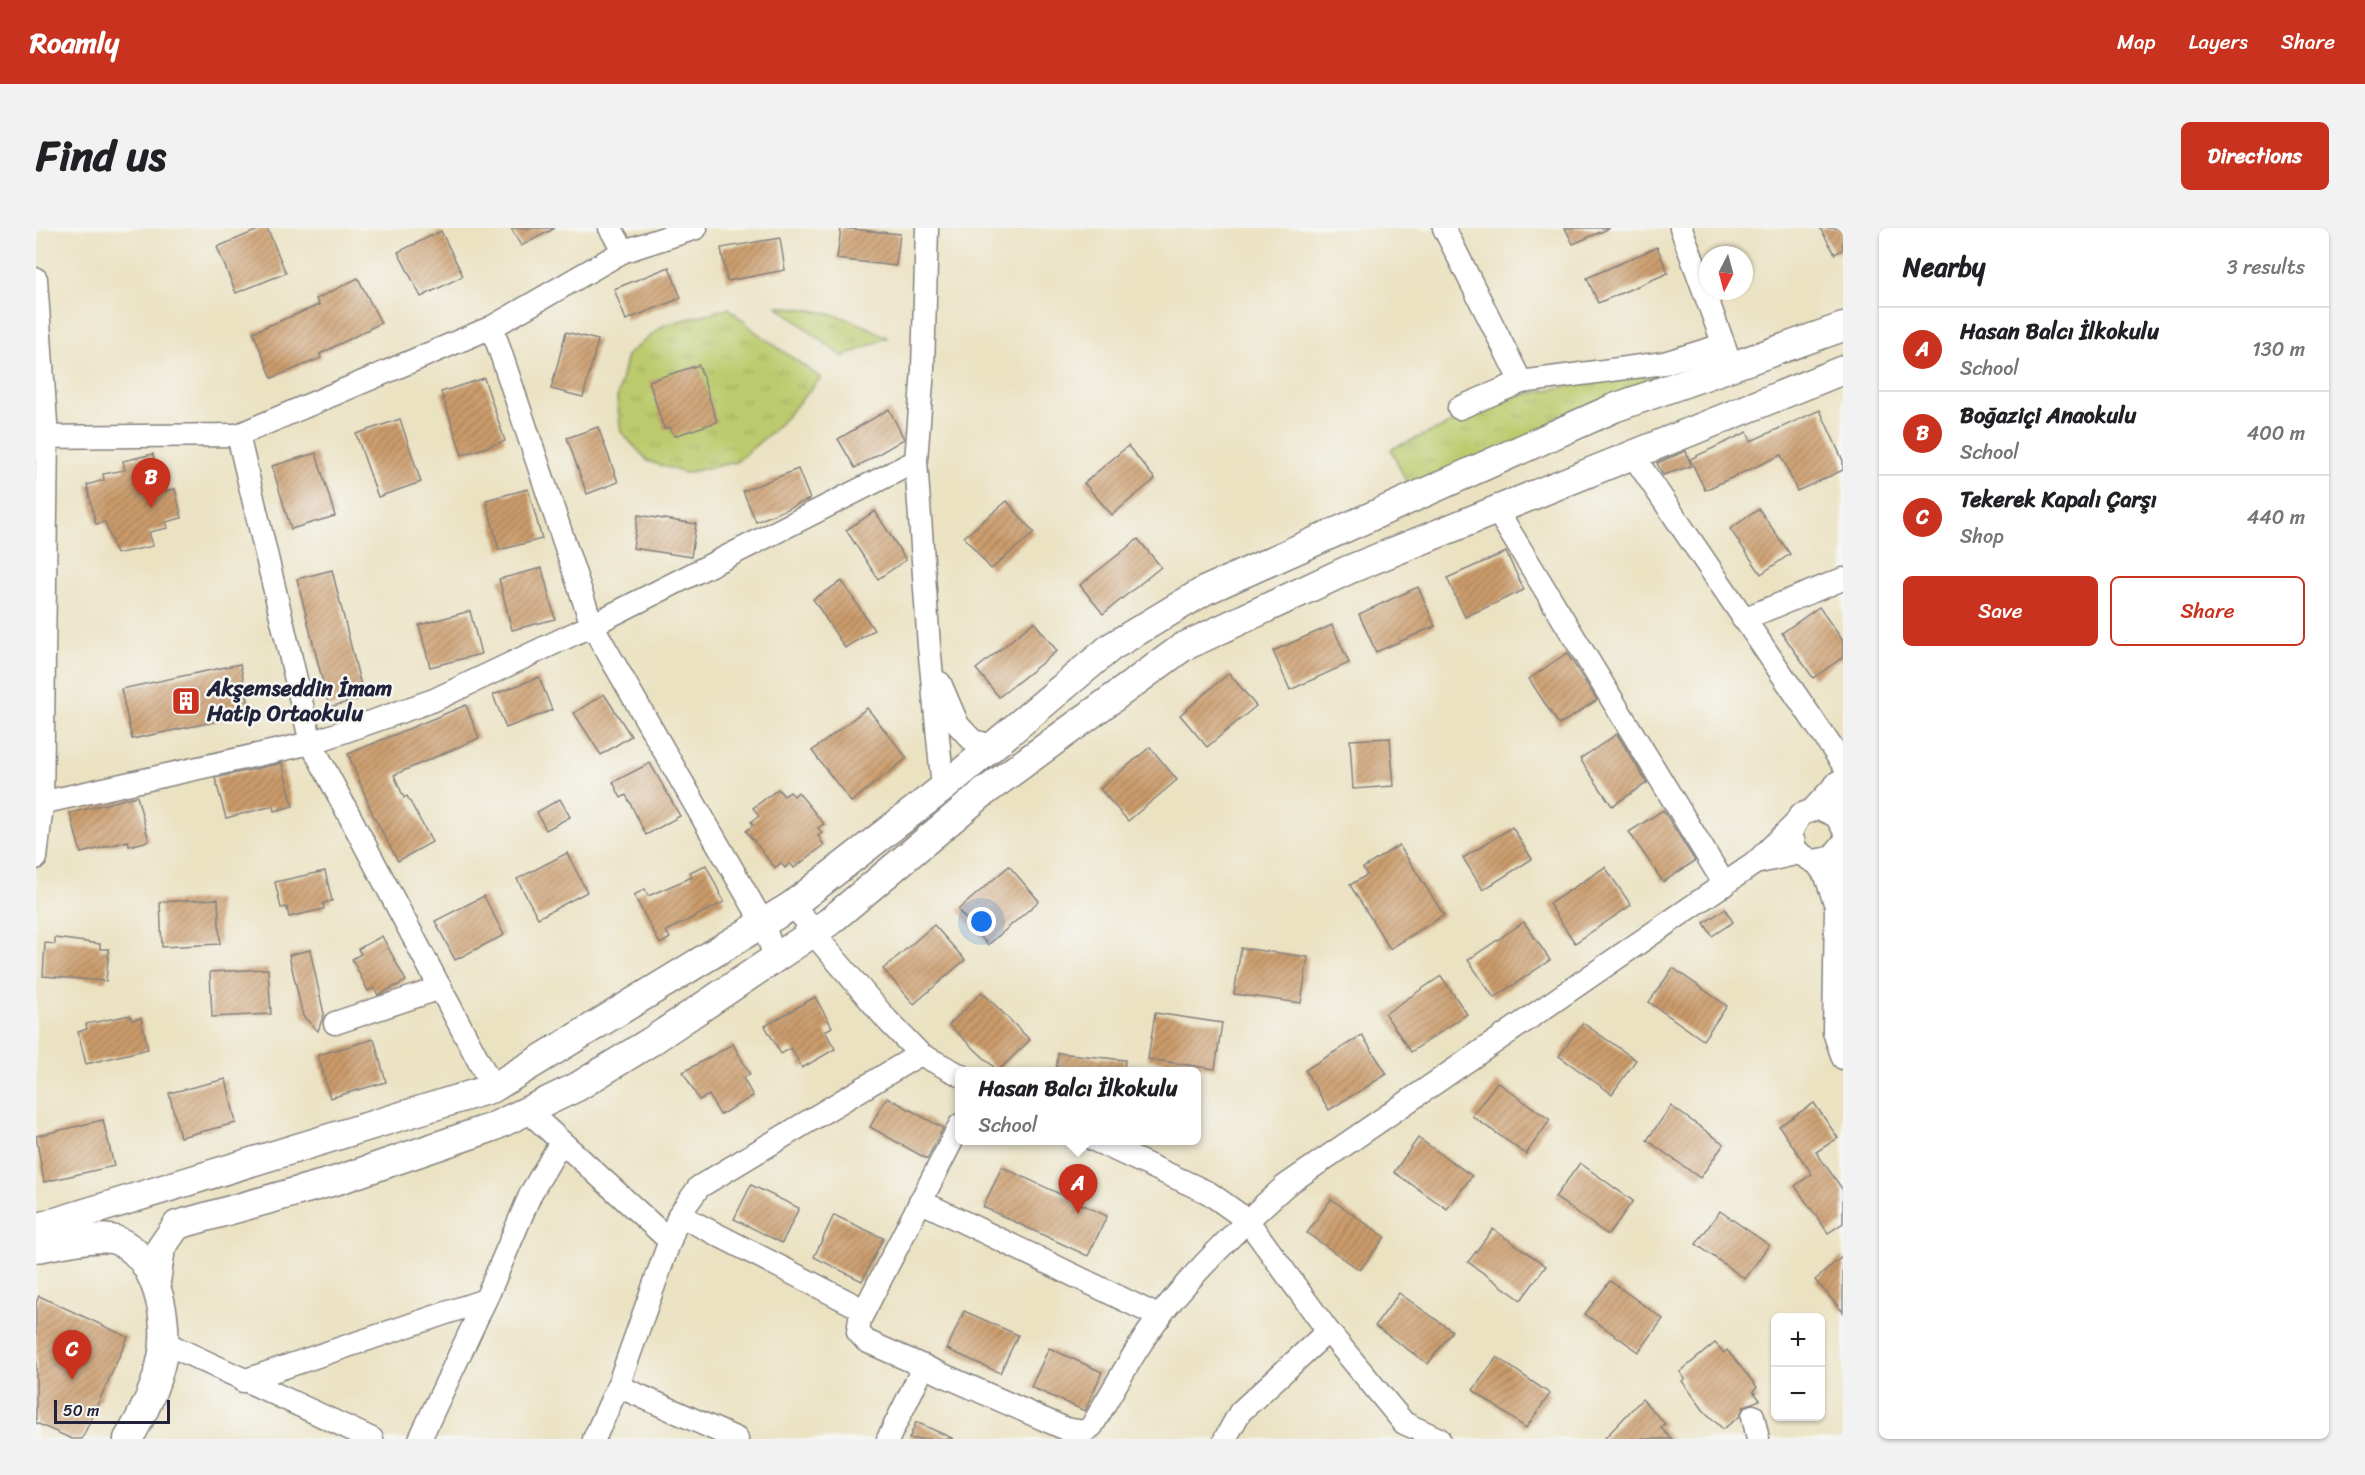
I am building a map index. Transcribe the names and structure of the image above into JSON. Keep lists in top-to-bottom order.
{
  "places": {
    "building": ["Akşemseddin İmam Hatip Ortaokulu"]
  },
  "scale_bar": "50 m",
  "north": "bottom",
  "page": {
    "header": "Roamly",
    "nav": ["Map", "Layers", "Share"],
    "title": "Find us",
    "buttons": [
      "Directions",
      ["Save", "Share"]
    ],
    "heading": ["Nearby", "3 results"],
    "list": [
      {
        "mark": "A",
        "name": "Hasan Balcı İlkokulu",
        "note": "School",
        "value": "130 m"
      },
      {
        "mark": "B",
        "name": "Boğaziçi Anaokulu",
        "note": "School",
        "value": "400 m"
      },
      {
        "mark": "C",
        "name": "Tekerek Kapalı Çarşı",
        "note": "Shop",
        "value": "440 m"
      }
    ],
    "pins": ["B", "A", "C"],
    "popup": ["Hasan Balcı İlkokulu", "School"],
    "map_buttons": ["+", "−"],
    "scale": "50 m"
  }
}
